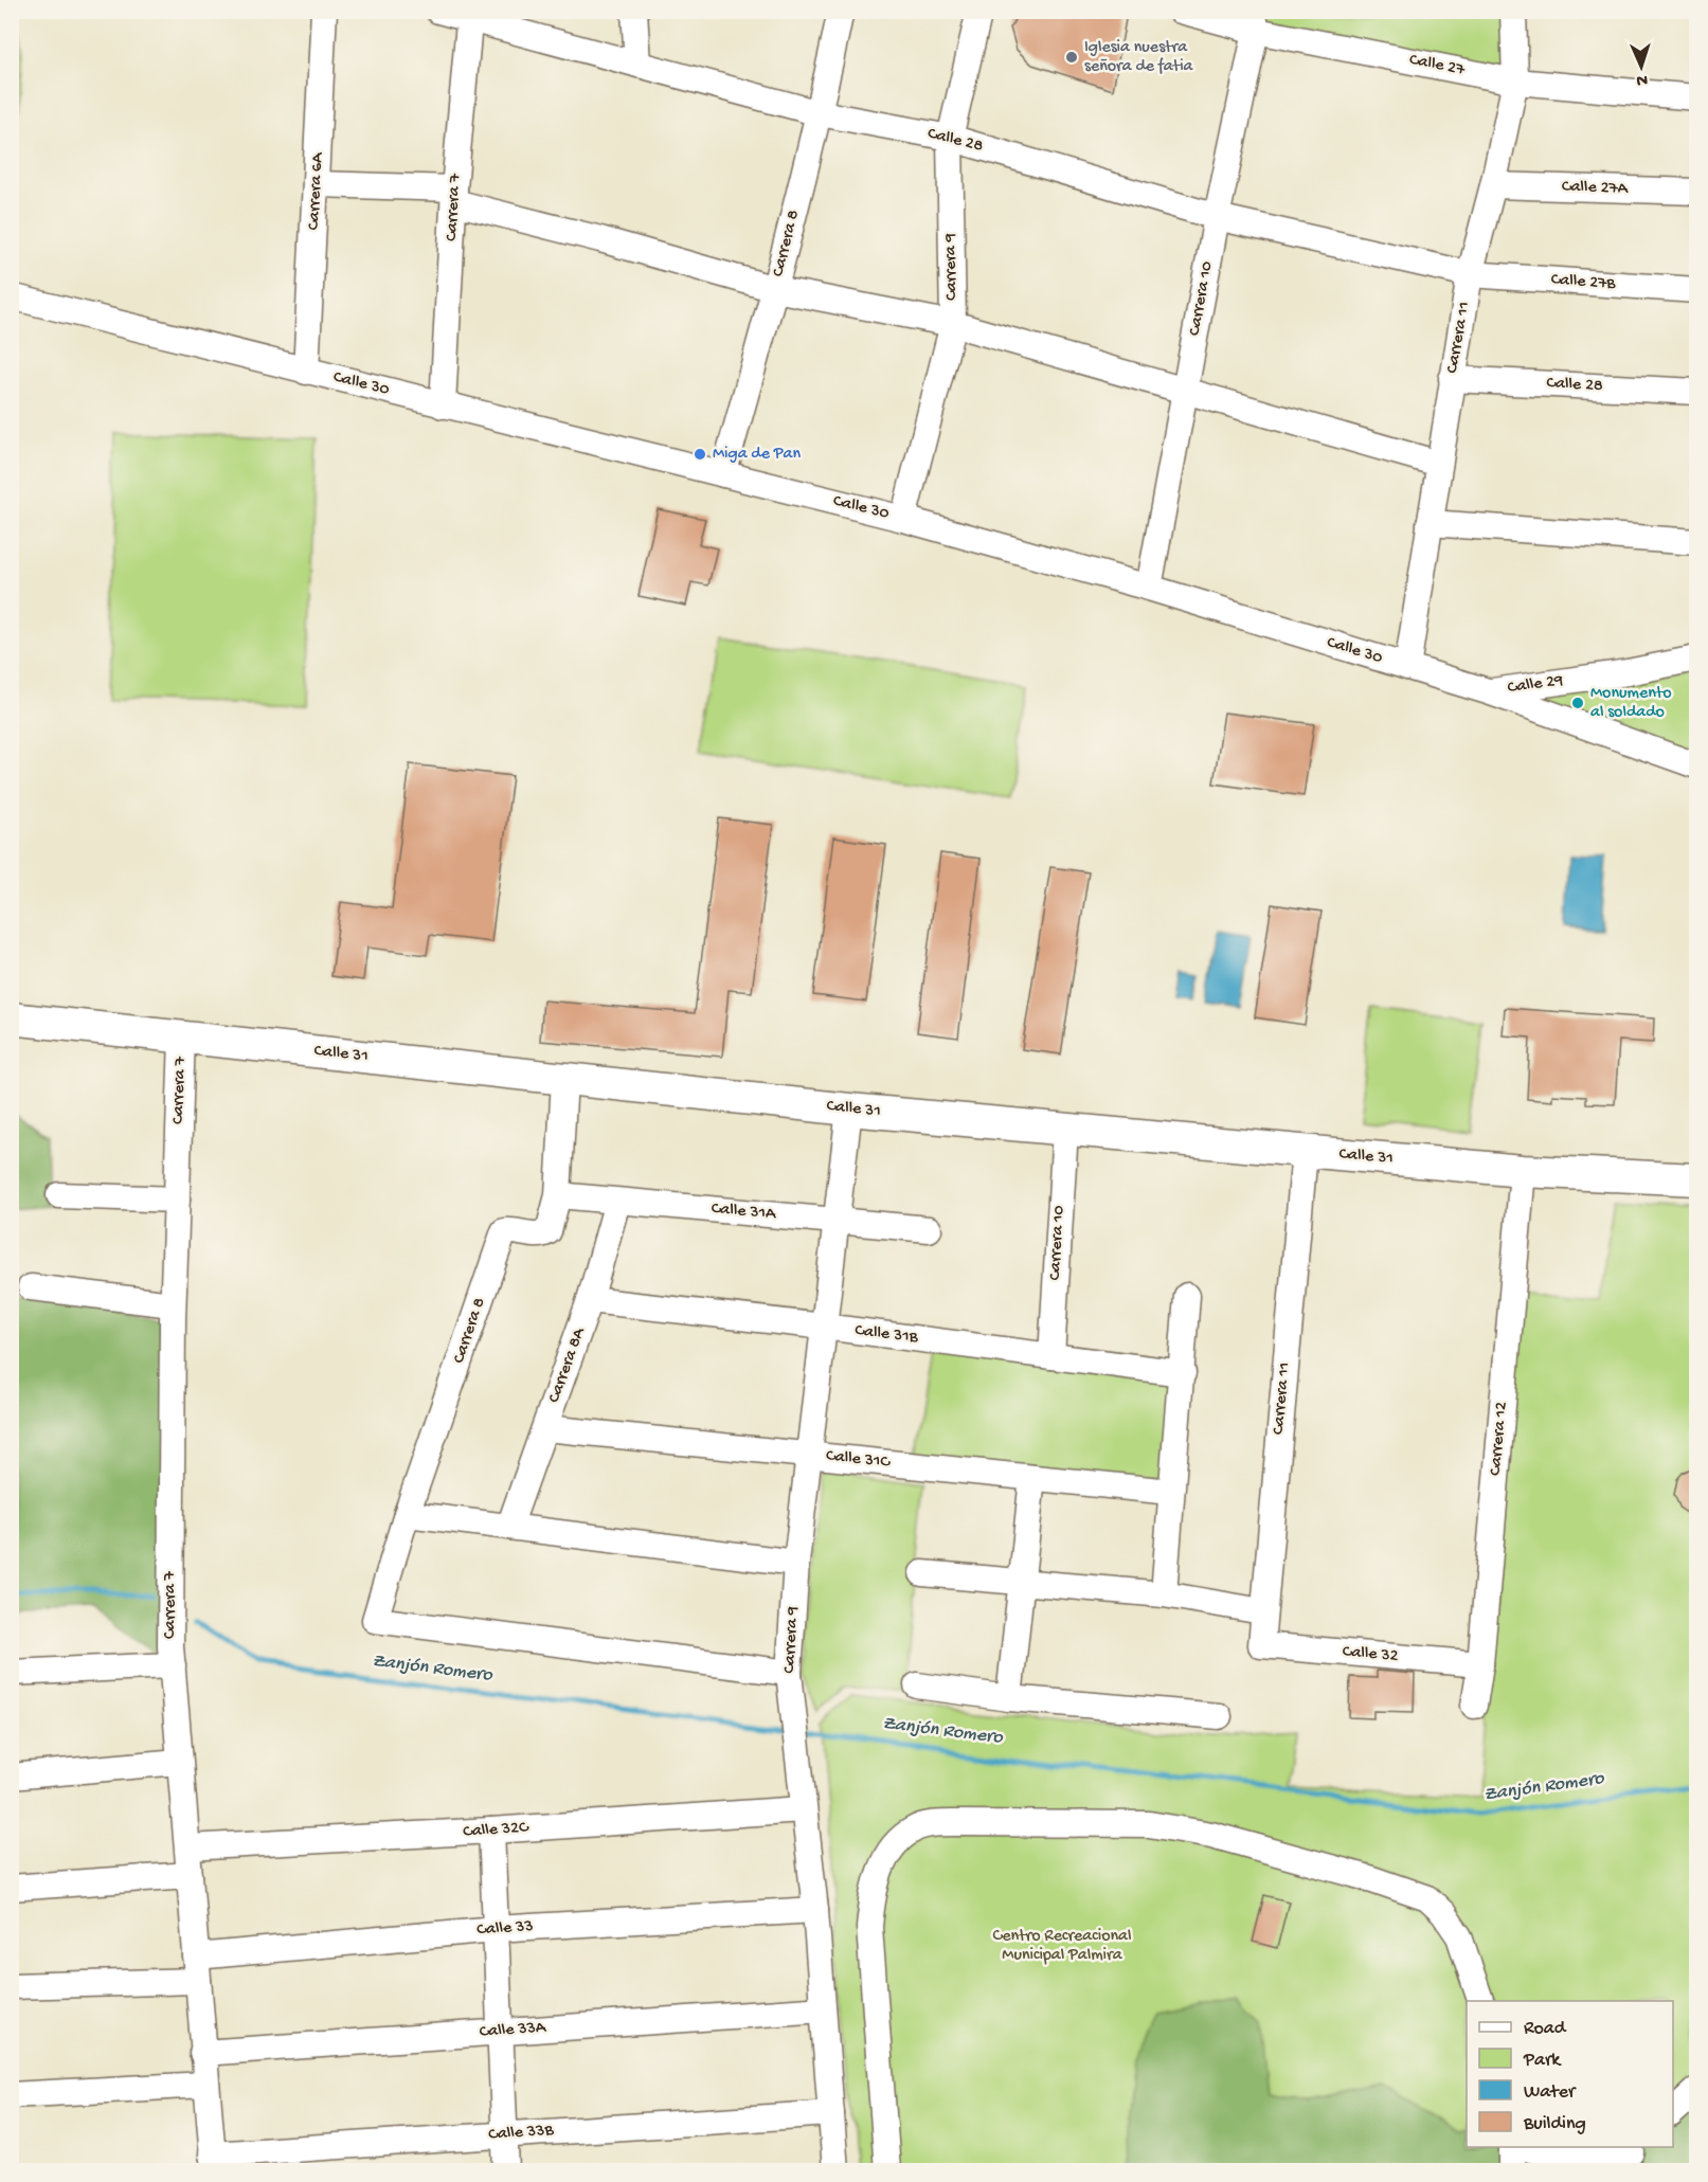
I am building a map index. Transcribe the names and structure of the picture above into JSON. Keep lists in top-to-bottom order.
{
  "streets": {
    "main road": ["Calle 31"],
    "street": [
      "Calle 27",
      "Calle 28",
      "Calle 27A",
      "Carrera 6A",
      "Carrera 7",
      "Carrera 8",
      "Carrera 9",
      "Calle 27B",
      "Carrera 10",
      "Carrera 11",
      "Calle 30",
      "Calle 29",
      "Calle 31A",
      "Calle 31B",
      "Carrera 8A",
      "Carrera 12",
      "Calle 31C",
      "Calle 32",
      "Calle 32C",
      "Calle 33",
      "Calle 33A",
      "Calle 33B"
    ]
  },
  "crossings": [
    ["Calle 27", "Carrera 10"],
    ["Calle 27", "Carrera 11"],
    ["Calle 28", "Carrera 7"],
    ["Calle 28", "Carrera 8"],
    ["Calle 28", "Carrera 9"],
    ["Calle 28", "Calle 27B"],
    ["Calle 28", "Carrera 10"],
    ["Calle 28", "Carrera 11"],
    ["Calle 27A", "Carrera 11"],
    ["Carrera 6A", "Calle 30"],
    ["Carrera 7", "Calle 30"],
    ["Carrera 7", "Calle 31"],
    ["Carrera 7", "Calle 32C"],
    ["Carrera 7", "Calle 33"],
    ["Carrera 7", "Calle 33A"],
    ["Carrera 7", "Calle 33B"],
    ["Carrera 8", "Carrera 9"],
    ["Carrera 8", "Calle 30"],
    ["Carrera 8", "Calle 31"],
    ["Carrera 8", "Calle 31A"],
    ["Carrera 9", "Calle 30"],
    ["Carrera 9", "Calle 31"],
    ["Carrera 9", "Calle 31A"],
    ["Carrera 9", "Calle 31B"],
    ["Carrera 9", "Calle 31C"],
    ["Carrera 9", "Calle 32C"],
    ["Carrera 9", "Calle 33"],
    ["Carrera 9", "Calle 33A"],
    ["Carrera 9", "Calle 33B"],
    ["Calle 27B", "Carrera 11"],
    ["Carrera 10", "Calle 30"],
    ["Carrera 10", "Calle 31"],
    ["Carrera 10", "Calle 31B"],
    ["Carrera 11", "Calle 30"],
    ["Carrera 11", "Calle 31"],
    ["Carrera 11", "Calle 32"],
    ["Calle 30", "Calle 29"],
    ["Calle 31", "Carrera 12"],
    ["Calle 31A", "Carrera 8A"],
    ["Calle 31B", "Carrera 8A"],
    ["Carrera 8A", "Calle 31C"],
    ["Carrera 12", "Calle 32"]
  ],
  "water": ["Zanjón Romero"],
  "parks": ["Centro Recreacional Municipal Palmira"],
  "places": ["Iglesia nuestra señora de fatia", "Miga de Pan", "Monumento al soldado"],
  "legend": [
    "Road",
    "Park",
    "Water",
    "Building"
  ],
  "north": "bottom"
}
